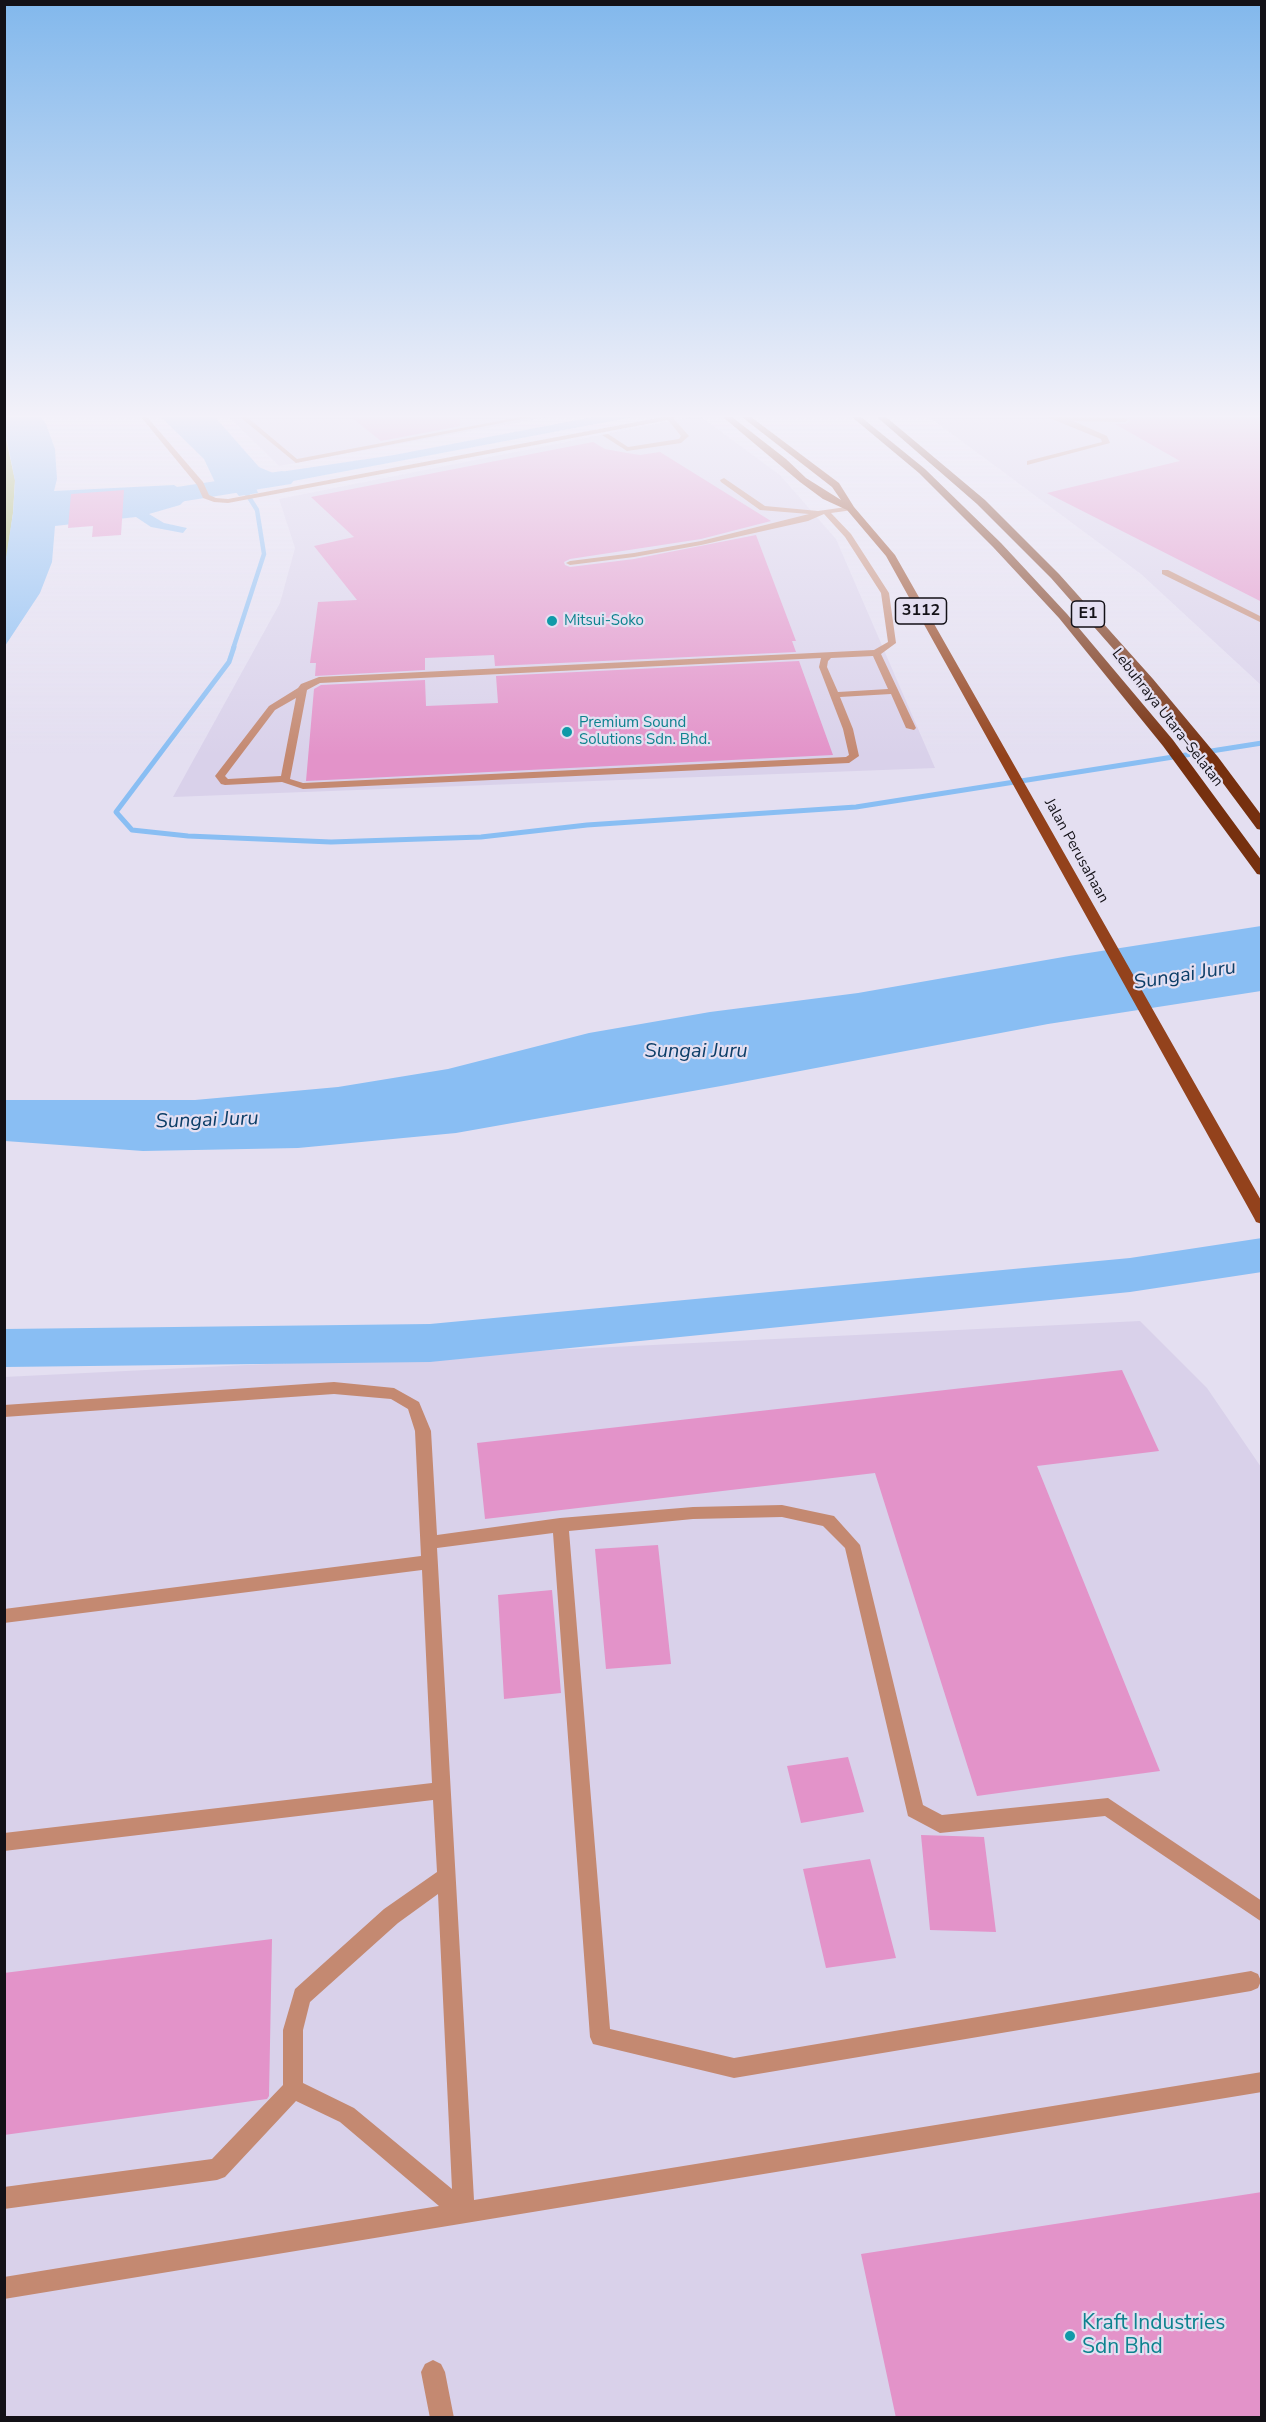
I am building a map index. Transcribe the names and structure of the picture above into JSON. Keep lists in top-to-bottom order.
{
  "streets": {
    "highway": ["E1", "Lebuhraya Utara–Selatan"],
    "main road": ["3112", "Jalan Perusahaan"]
  },
  "water": ["Sungai Juru"],
  "places": ["Mitsui-Soko", "Premium Sound Solutions Sdn. Bhd.", "Kraft Industries Sdn Bhd"]
}
